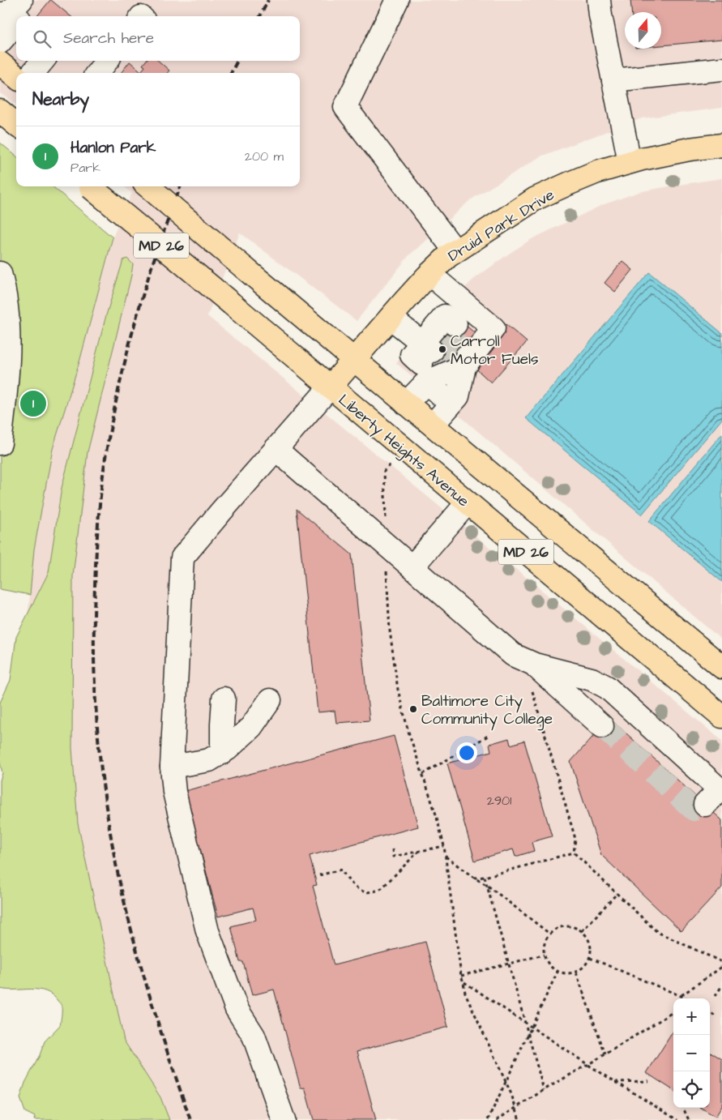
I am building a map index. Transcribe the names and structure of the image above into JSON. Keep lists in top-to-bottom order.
{
  "streets": {
    "main road": ["Druid Park Drive", "MD 26", "Liberty Heights Avenue"]
  },
  "crossings": [
    ["Druid Park Drive", "MD 26"],
    ["Druid Park Drive", "Liberty Heights Avenue"]
  ],
  "places": ["Carroll Motor Fuels", "Baltimore City Community College"],
  "house_numbers": ["2901"],
  "north": "top",
  "page": {
    "search": "Search here",
    "heading": "Nearby",
    "list": [
      {
        "mark": "1",
        "name": "Hanlon Park",
        "note": "Park",
        "value": "200 m"
      }
    ],
    "pins": "1",
    "map_buttons": ["+", "−"]
  }
}
